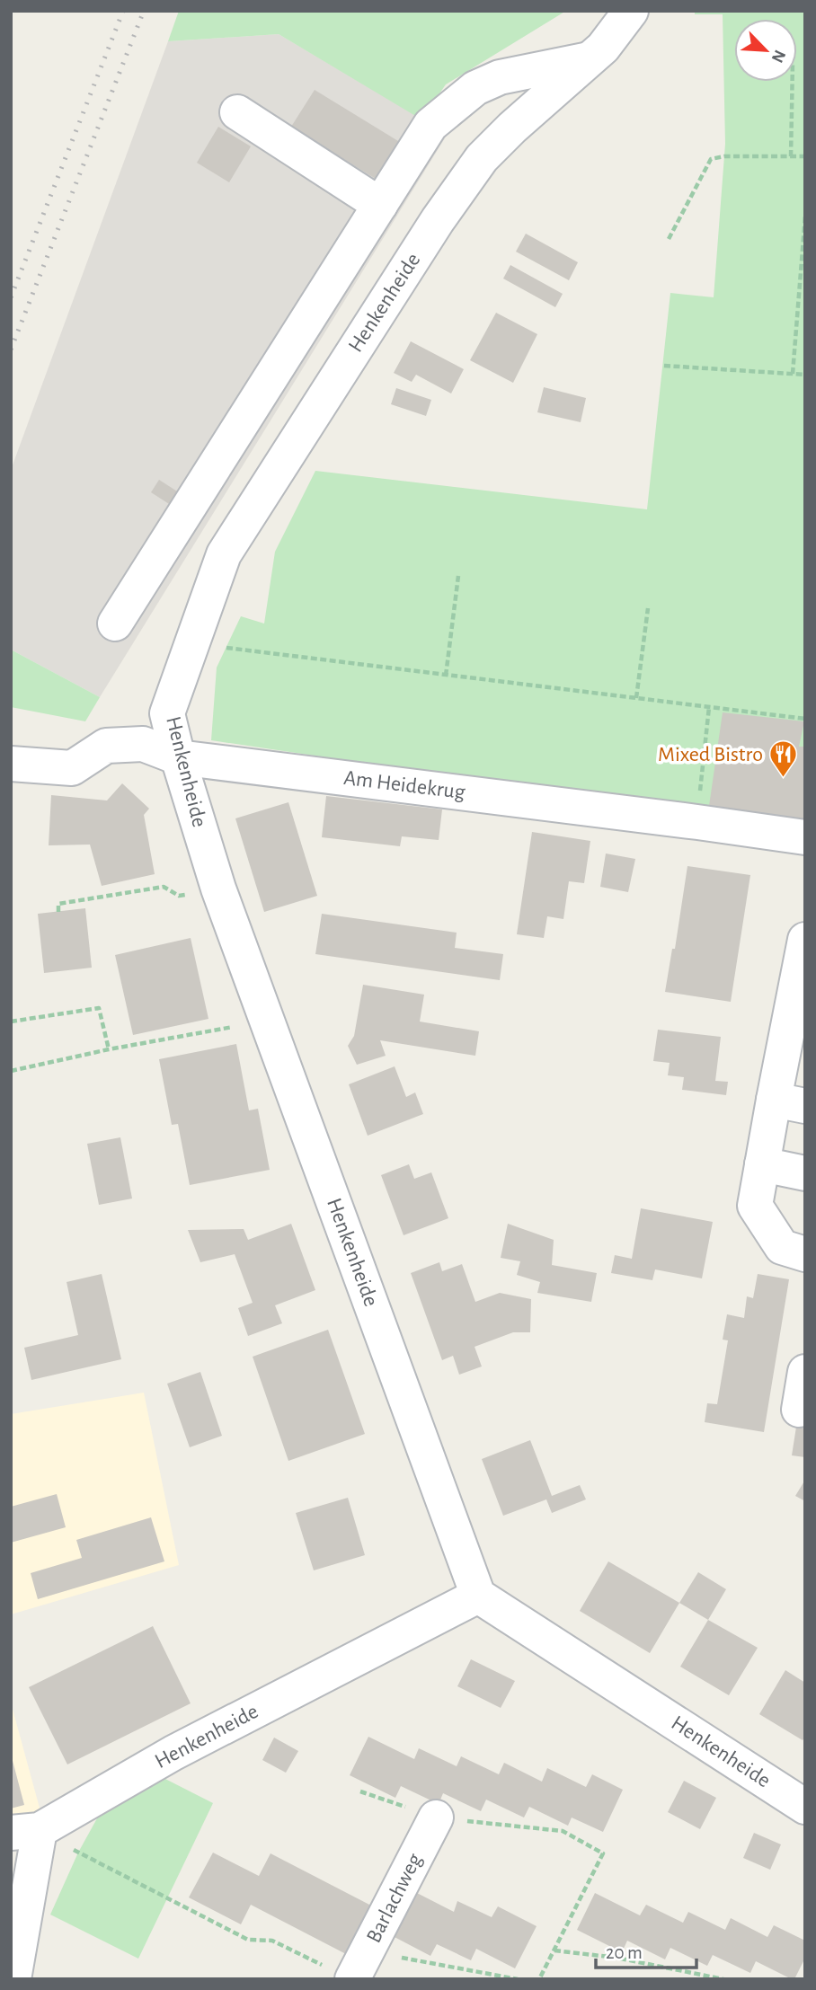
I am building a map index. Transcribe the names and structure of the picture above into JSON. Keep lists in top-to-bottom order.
{
  "streets": {
    "street": ["Henkenheide", "Am Heidekrug", "Barlachweg"]
  },
  "crossings": [
    ["Henkenheide", "Am Heidekrug"]
  ],
  "places": {
    "restaurant": ["Mixed Bistro"]
  },
  "scale_bar": "20 m",
  "north": "bottom right"
}
